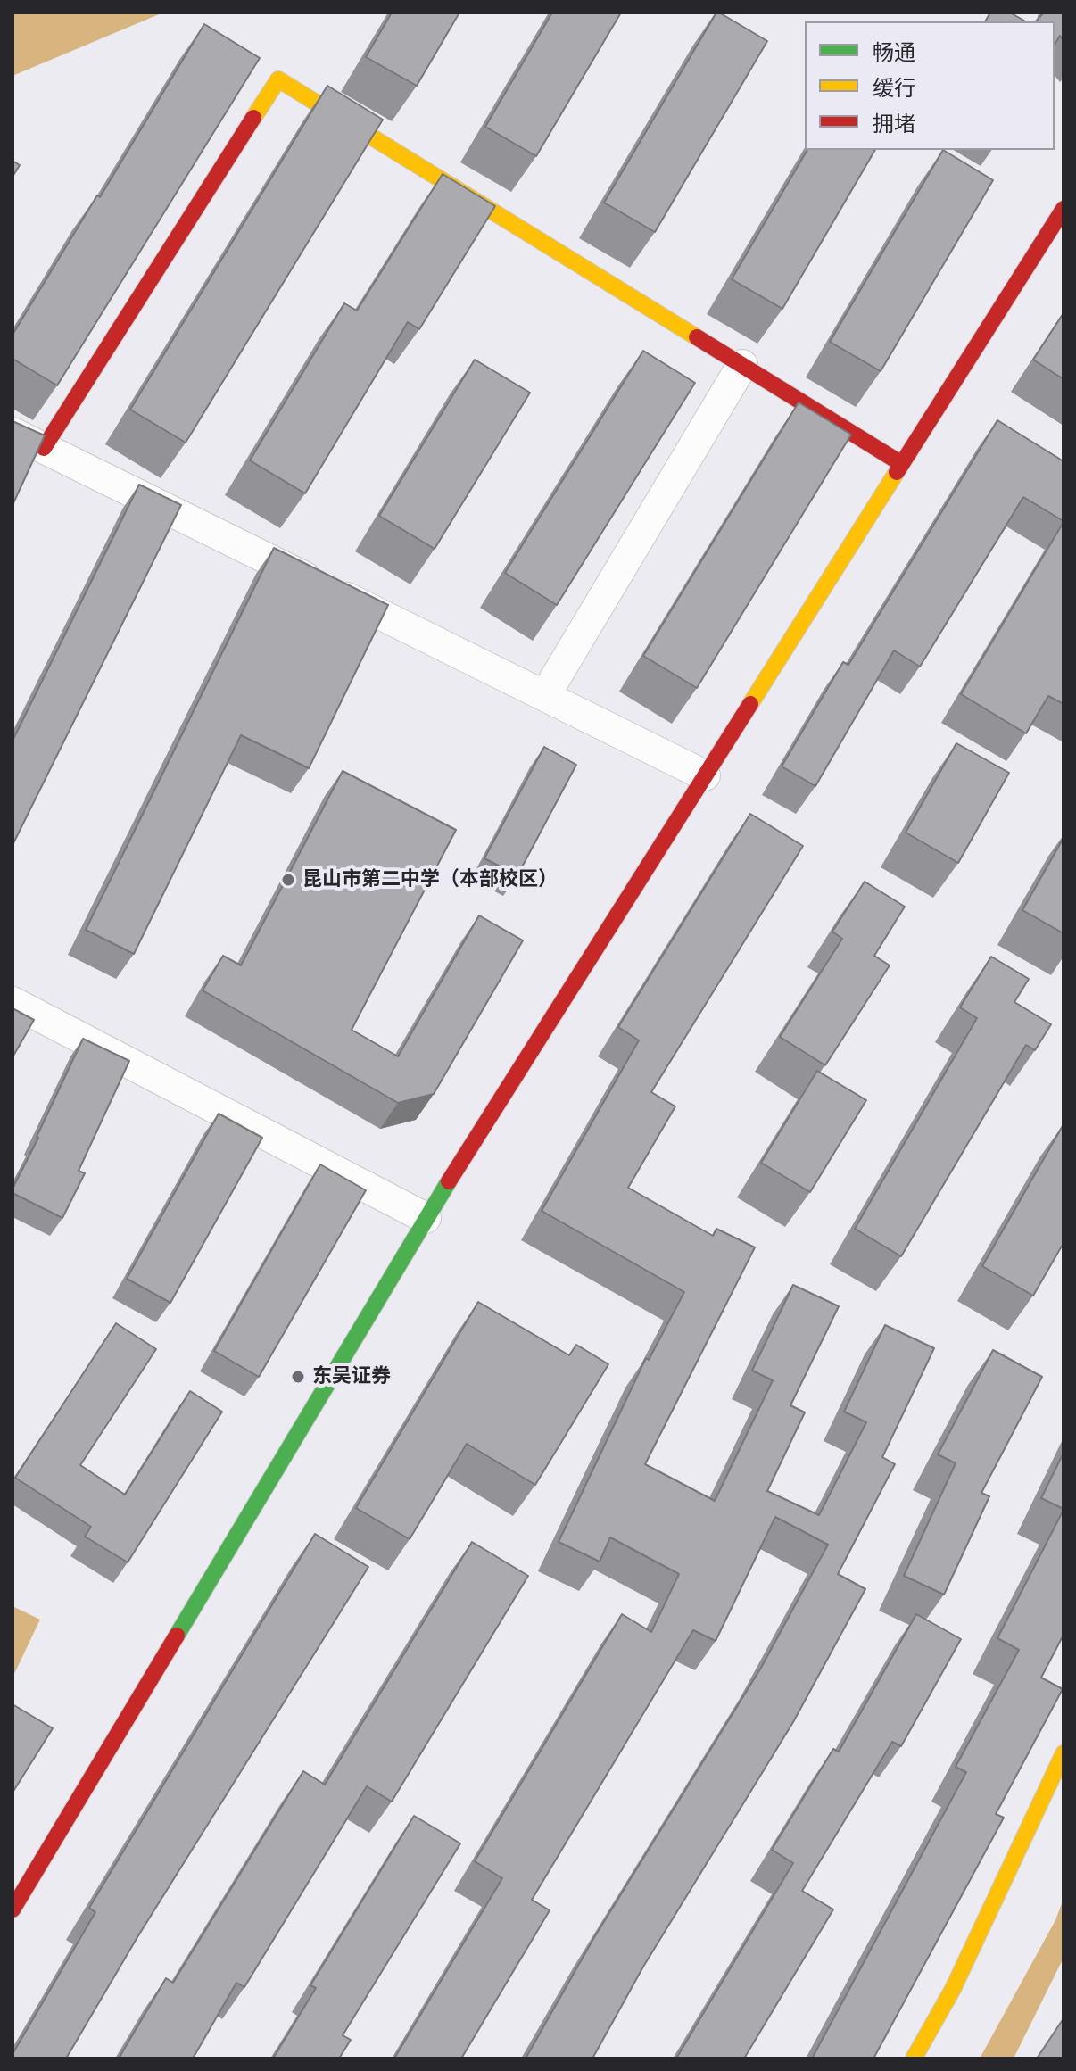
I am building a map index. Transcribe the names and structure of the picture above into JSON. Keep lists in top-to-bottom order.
{
  "places": ["昆山市第二中学（本部校区）", "东吴证券"],
  "legend": ["畅通", "缓行", "拥堵"]
}
